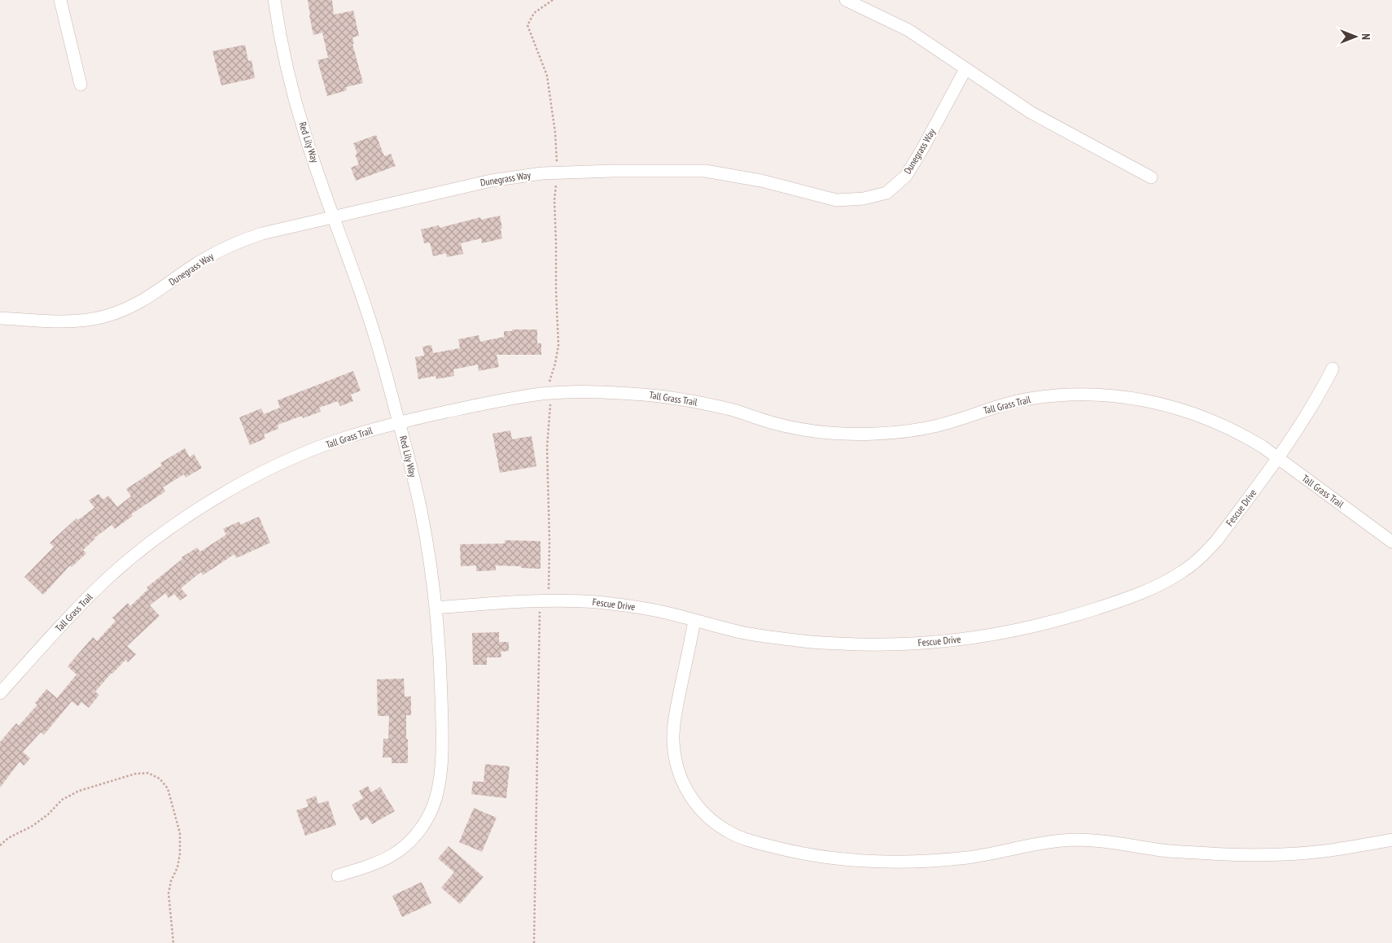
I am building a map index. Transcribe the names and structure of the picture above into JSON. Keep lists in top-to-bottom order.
{
  "streets": {
    "street": [
      "Red Lily Way",
      "Dunegrass Way",
      "Tall Grass Trail",
      "Fescue Drive"
    ]
  },
  "crossings": [
    ["Red Lily Way", "Dunegrass Way"],
    ["Red Lily Way", "Tall Grass Trail"],
    ["Red Lily Way", "Fescue Drive"],
    ["Tall Grass Trail", "Fescue Drive"]
  ],
  "north": "right"
}
